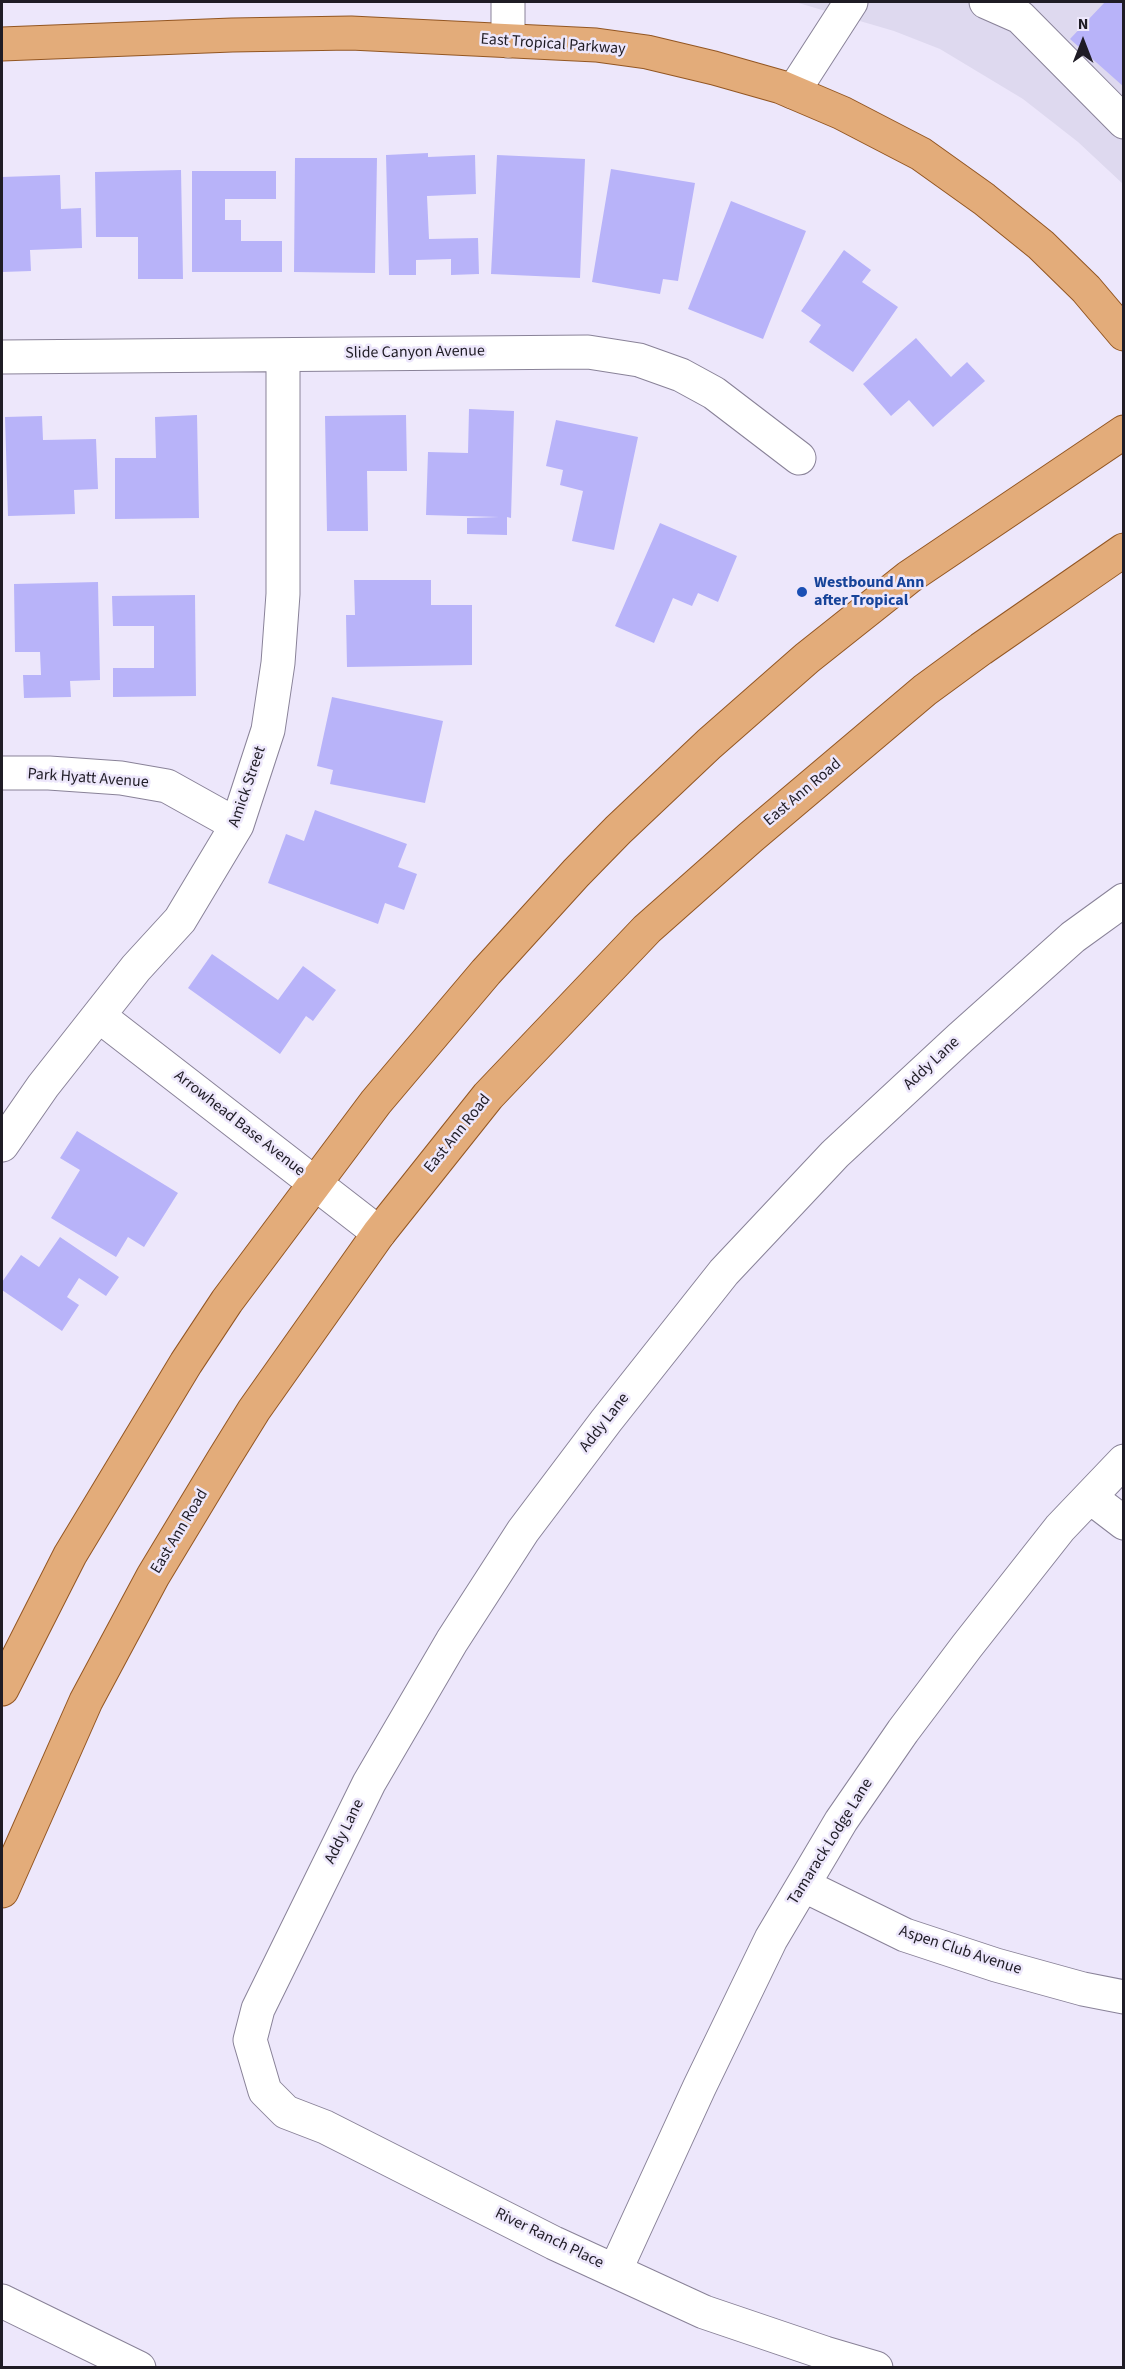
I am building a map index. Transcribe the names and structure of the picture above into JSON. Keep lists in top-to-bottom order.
{
  "streets": {
    "main road": ["East Tropical Parkway", "East Ann Road"],
    "street": [
      "Slide Canyon Avenue",
      "Park Hyatt Avenue",
      "Amick Street",
      "Addy Lane",
      "Arrowhead Base Avenue",
      "Tamarack Lodge Lane",
      "Aspen Club Avenue",
      "River Ranch Place"
    ]
  },
  "crossings": [
    ["Slide Canyon Avenue", "Amick Street"],
    ["Park Hyatt Avenue", "Amick Street"],
    ["Amick Street", "Arrowhead Base Avenue"],
    ["East Ann Road", "Arrowhead Base Avenue"],
    ["Addy Lane", "River Ranch Place"],
    ["Tamarack Lodge Lane", "Aspen Club Avenue"],
    ["Tamarack Lodge Lane", "River Ranch Place"]
  ],
  "places": ["Westbound Ann after Tropical"],
  "north": "top"
}
